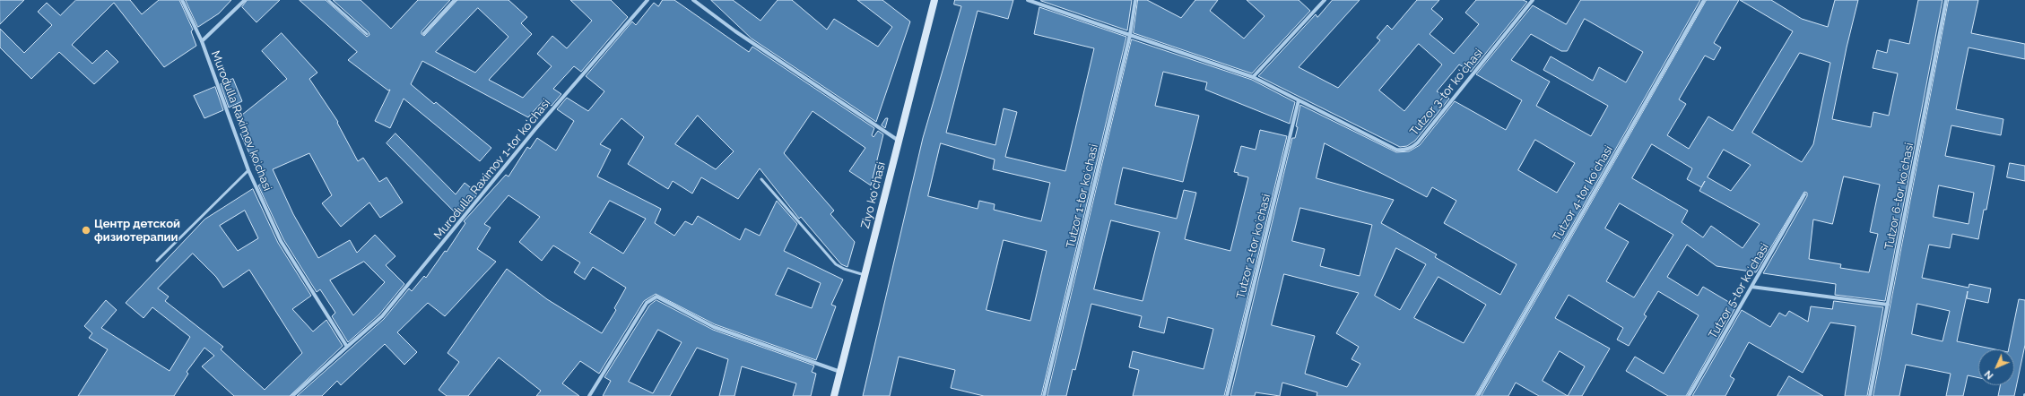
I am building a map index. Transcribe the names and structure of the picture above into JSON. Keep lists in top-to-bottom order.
{
  "streets": {
    "street": [
      "Tutzor 3-tor koʻchasi",
      "Murodulla Raximov koʻchasi",
      "Murodulla Raximov 1-tor koʻchasi",
      "Tutzor 4-tor koʻchasi",
      "Ziyo koʻchasi",
      "Tutzor 1-tor koʻchasi",
      "Tutzor 6-tor koʻchasi",
      "Tutzor 2-tor koʻchasi",
      "Tutzor 5-tor koʻchasi"
    ]
  },
  "crossings": [
    ["Tutzor 3-tor koʻchasi", "Tutzor 2-tor koʻchasi"],
    ["Murodulla Raximov koʻchasi", "Murodulla Raximov 1-tor koʻchasi"]
  ],
  "places": ["Центр детской физиотерапии"],
  "north": "bottom left"
}
